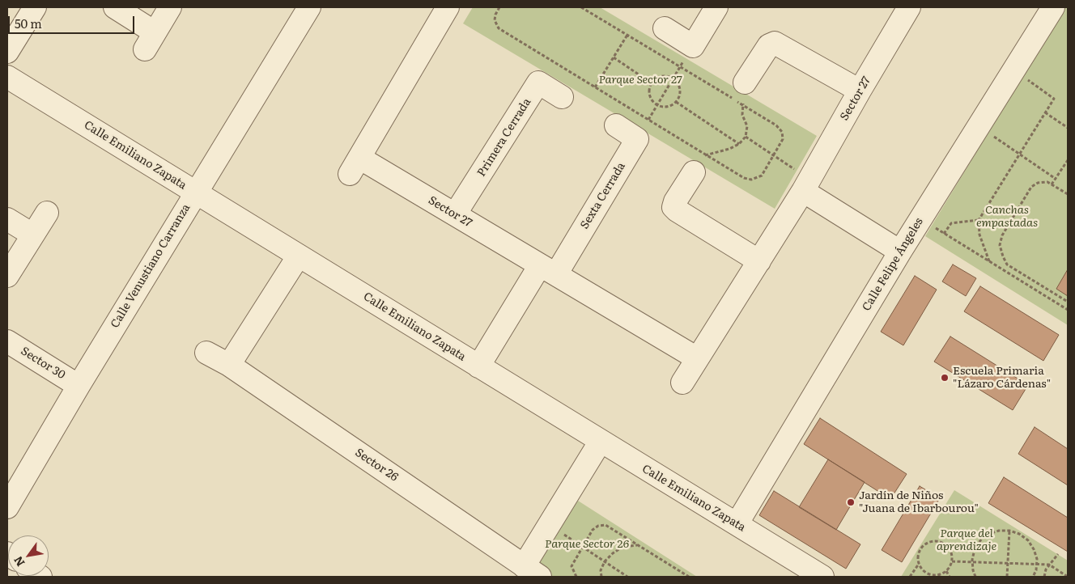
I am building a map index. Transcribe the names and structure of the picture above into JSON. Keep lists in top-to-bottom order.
{
  "streets": {
    "street": [
      "Sector 27",
      "Primera Cerrada",
      "Calle Emiliano Zapata",
      "Sexta Cerrada",
      "Calle Felipe Ángeles",
      "Calle Venustiano Carranza",
      "Sector 30",
      "Sector 26"
    ]
  },
  "crossings": [
    ["Sector 27", "Primera Cerrada"],
    ["Sector 27", "Sexta Cerrada"],
    ["Calle Emiliano Zapata", "Calle Felipe Ángeles"],
    ["Calle Emiliano Zapata", "Calle Venustiano Carranza"],
    ["Calle Emiliano Zapata", "Sector 26"],
    ["Calle Venustiano Carranza", "Sector 30"]
  ],
  "parks": [
    "Parque Sector 27",
    "Canchas empastadas",
    "Parque del aprendizaje",
    "Parque Sector 26"
  ],
  "places": ["Escuela Primaria \"Lázaro Cárdenas\"", "Jardín de Niños \"Juana de Ibarbourou\""],
  "scale_bar": "50 m",
  "north": "bottom left"
}
